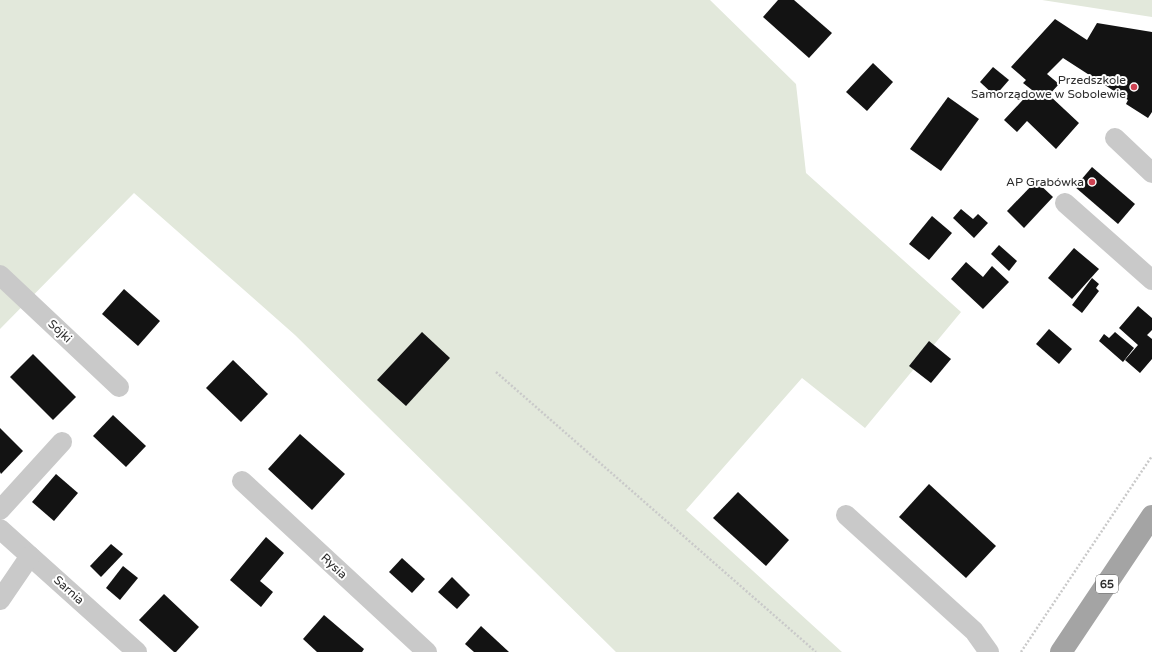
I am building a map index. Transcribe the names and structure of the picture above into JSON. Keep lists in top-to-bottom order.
{
  "streets": {
    "main road": ["65"],
    "street": ["Sójki", "Rysia", "Sarnia"]
  },
  "places": ["Przedszkole Samorządowe w Sobolewie", "AP Grabówka"]
}
